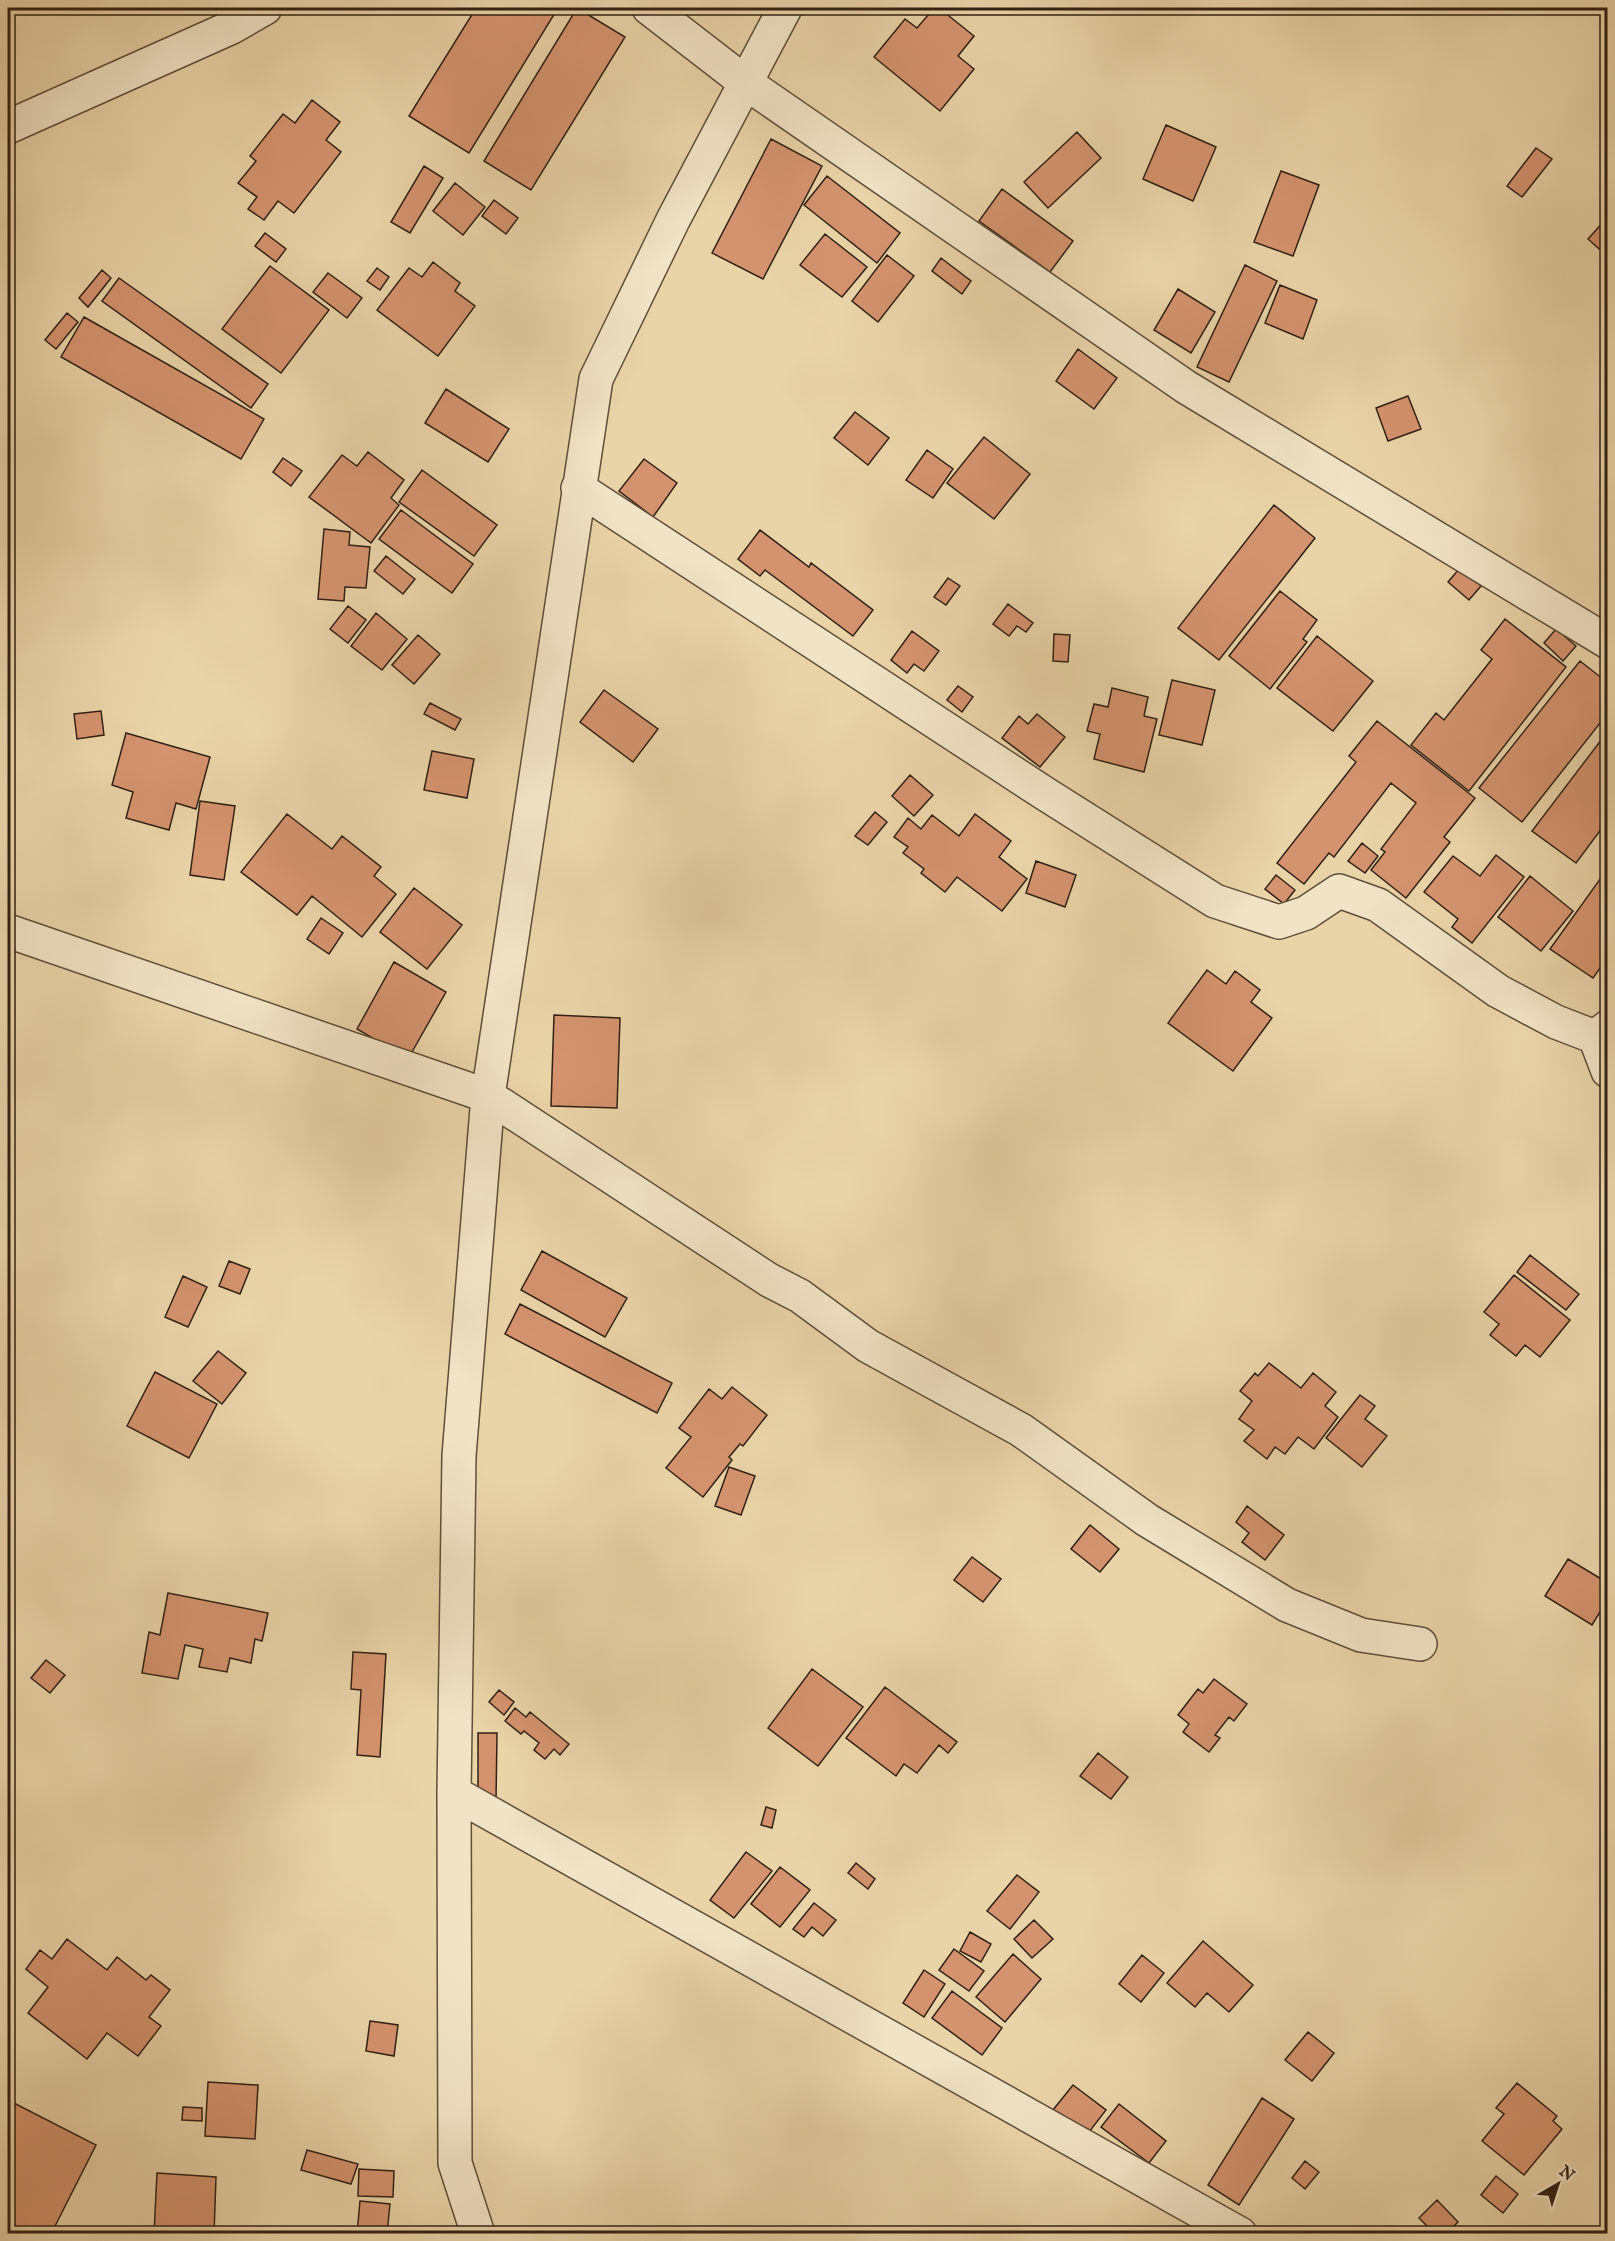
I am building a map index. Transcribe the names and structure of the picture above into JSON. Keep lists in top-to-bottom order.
{
  "north": "top right"
}
